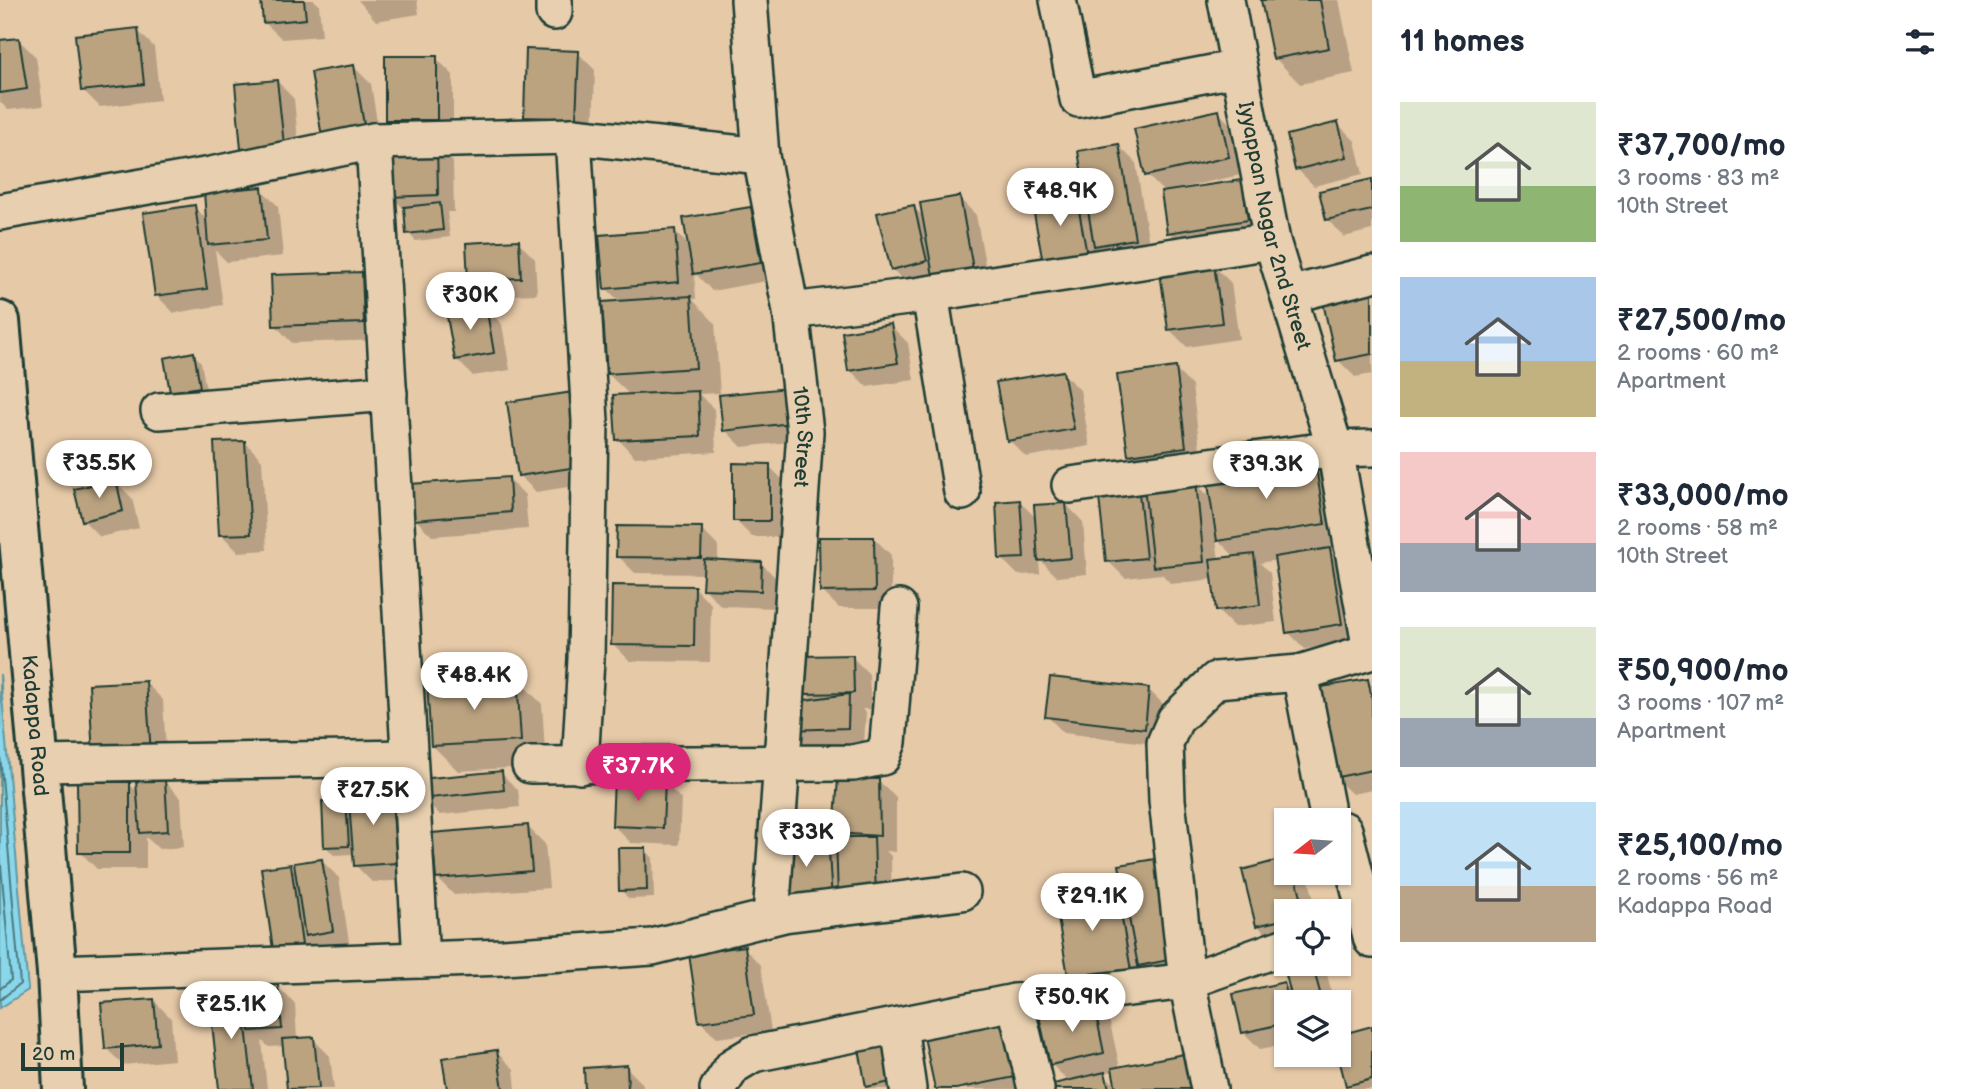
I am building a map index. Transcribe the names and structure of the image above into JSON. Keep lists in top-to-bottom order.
{
  "streets": {
    "main road": ["Kadappa Road"],
    "street": ["Iyyappan Nagar 2nd Street", "10th Street"]
  },
  "scale_bar": "20 m",
  "north": "left",
  "page": {
    "heading": "11 homes",
    "list": [
      {
        "name": "₹37,700/mo",
        "note": "3 rooms · 83 m² · 10th Street"
      },
      {
        "name": "₹27,500/mo",
        "note": "2 rooms · 60 m² · Apartment"
      },
      {
        "name": "₹33,000/mo",
        "note": "2 rooms · 58 m² · 10th Street"
      },
      {
        "name": "₹50,900/mo",
        "note": "3 rooms · 107 m² · Apartment"
      },
      {
        "name": "₹25,100/mo",
        "note": "2 rooms · 56 m² · Kadappa Road"
      }
    ],
    "price": [
      "₹48.9K",
      "₹30K",
      "₹35.5K",
      "₹39.3K",
      "₹48.4K",
      "₹37.7K",
      "₹27.5K",
      "₹33K",
      "₹29.1K",
      "₹50.9K",
      "₹25.1K"
    ],
    "scale": "20 m"
  }
}
